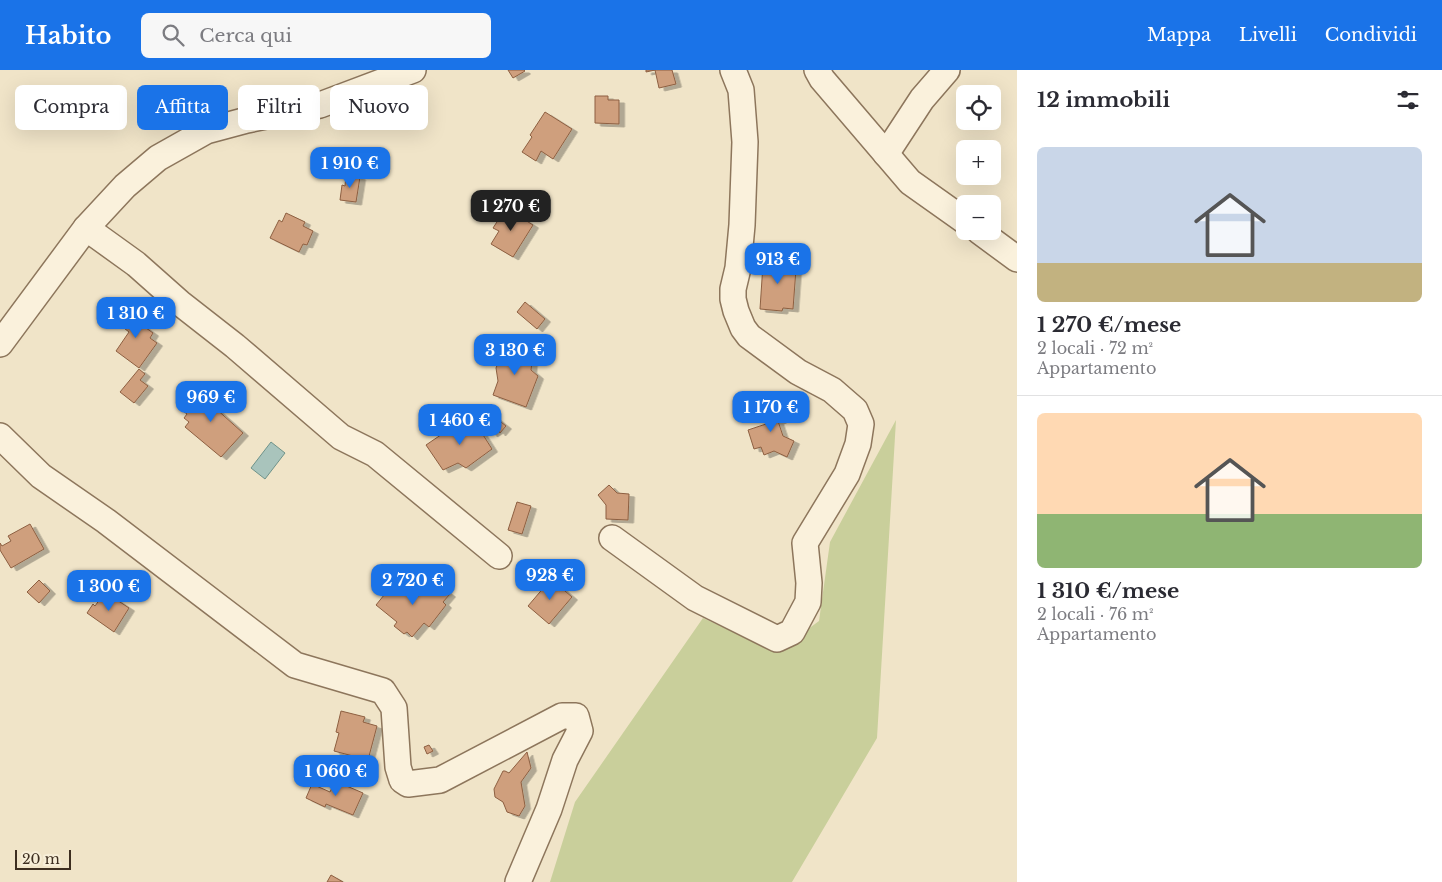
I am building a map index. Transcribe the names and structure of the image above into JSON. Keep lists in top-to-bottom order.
{
  "scale_bar": "20 m",
  "page": {
    "header": "Habito",
    "search": "Cerca qui",
    "nav": ["Mappa", "Livelli", "Condividi"],
    "heading": "12 immobili",
    "map_buttons": ["+", "−"],
    "chip": [
      "Compra",
      "Affitta",
      "Filtri",
      "Nuovo"
    ],
    "list": [
      {
        "name": "1 270 €/mese",
        "note": "2 locali · 72 m² · Appartamento"
      },
      {
        "name": "1 310 €/mese",
        "note": "2 locali · 76 m² · Appartamento"
      }
    ],
    "price": [
      "1 910 €",
      "1 270 €",
      "913 €",
      "1 310 €",
      "3 130 €",
      "969 €",
      "1 170 €",
      "1 460 €",
      "928 €",
      "2 720 €",
      "1 300 €",
      "1 060 €"
    ],
    "scale": "20 m"
  }
}
